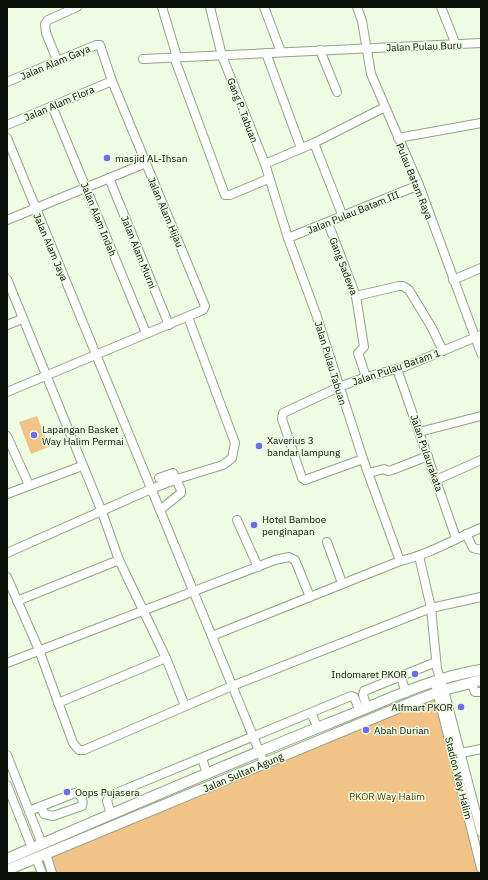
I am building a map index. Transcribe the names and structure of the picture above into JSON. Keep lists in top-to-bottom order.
{
  "streets": {
    "main road": ["Jalan Sultan Agung"],
    "street": [
      "Jalan Pulau Buru",
      "Jalan Alam Gaya",
      "Jalan Alam Flora",
      "Gang P. Tabuan",
      "Pulau Batam Raya",
      "Jalan Alam Hijau",
      "Jalan Pulau Batam III",
      "Jalan Alam Indah",
      "Jalan Alam Jaya",
      "Jalan Alam Murni",
      "Gang Sadewa",
      "Jalan Pulau Tabuan",
      "Jalan Pulau Batam 1",
      "Jalan Pulaurakata",
      "Stadion Way Halim"
    ]
  },
  "crossings": [
    ["Jalan Pulau Buru", "Gang P. Tabuan"],
    ["Jalan Pulau Buru", "Pulau Batam Raya"],
    ["Jalan Alam Gaya", "Jalan Alam Hijau"],
    ["Jalan Alam Flora", "Jalan Alam Hijau"],
    ["Jalan Alam Flora", "Jalan Alam Indah"],
    ["Gang P. Tabuan", "Jalan Pulau Tabuan"],
    ["Pulau Batam Raya", "Jalan Pulau Batam III"],
    ["Pulau Batam Raya", "Jalan Pulau Batam 1"],
    ["Jalan Pulau Batam III", "Gang Sadewa"],
    ["Jalan Pulau Batam III", "Jalan Pulau Tabuan"],
    ["Jalan Alam Jaya", "Jalan Sultan Agung"],
    ["Gang Sadewa", "Jalan Pulau Batam 1"],
    ["Jalan Pulau Tabuan", "Jalan Pulau Batam 1"],
    ["Jalan Pulau Batam 1", "Jalan Pulaurakata"],
    ["Jalan Sultan Agung", "Stadion Way Halim"]
  ],
  "parks": ["PKOR Way Halim"],
  "places": [
    "masjid AL-Ihsan",
    "Lapangan Basket Way Halim Permai",
    "Xaverius 3 bandar lampung",
    "Hotel Bamboe penginapan",
    "Indomaret PKOR",
    "Alfmart PKOR",
    "Abah Durian",
    "Oops Pujasera"
  ]
}
